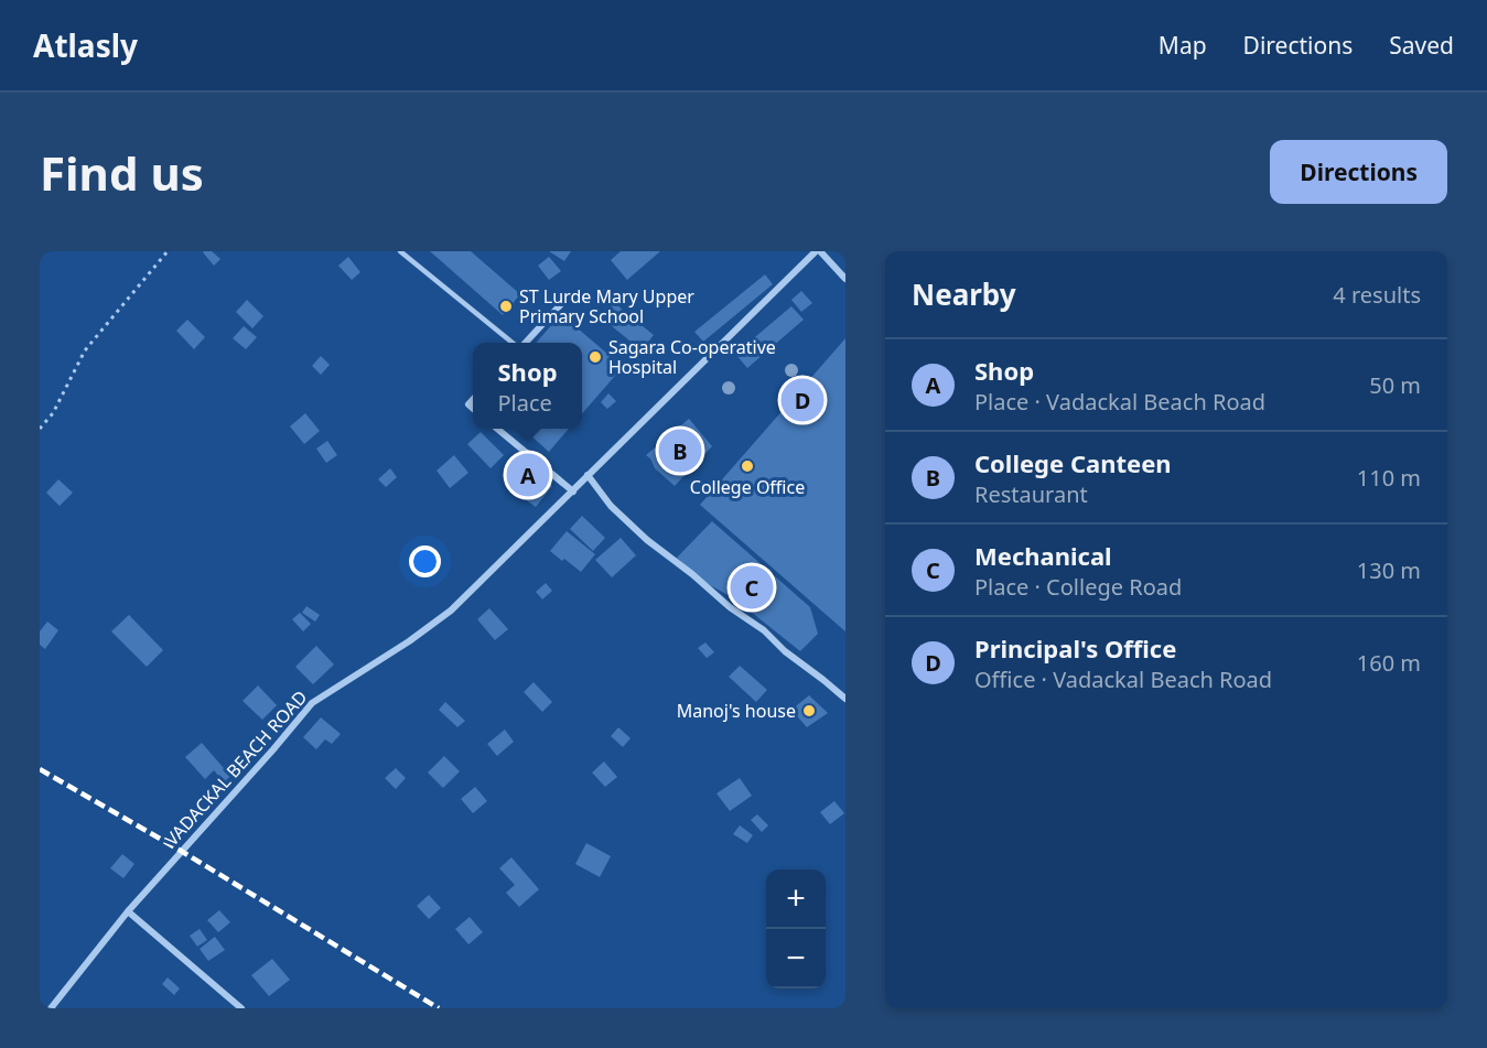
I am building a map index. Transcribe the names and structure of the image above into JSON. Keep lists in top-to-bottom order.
{
  "streets": {
    "street": ["VADACKAL BEACH ROAD"]
  },
  "places": [
    "ST Lurde Mary Upper Primary School",
    "Sagara Co-operative Hospital",
    "College Office",
    "Manoj's house"
  ],
  "page": {
    "header": "Atlasly",
    "nav": ["Map", "Directions", "Saved"],
    "buttons": "Directions",
    "title": "Find us",
    "heading": ["Nearby", "4 results"],
    "list": [
      {
        "mark": "A",
        "name": "Shop",
        "note": "Place · Vadackal Beach Road",
        "value": "50 m"
      },
      {
        "mark": "B",
        "name": "College Canteen",
        "note": "Restaurant",
        "value": "110 m"
      },
      {
        "mark": "C",
        "name": "Mechanical",
        "note": "Place · College Road",
        "value": "130 m"
      },
      {
        "mark": "D",
        "name": "Principal's Office",
        "note": "Office · Vadackal Beach Road",
        "value": "160 m"
      }
    ],
    "popup": ["Shop", "Place"],
    "pins": [
      "D",
      "B",
      "A",
      "C"
    ],
    "map_buttons": ["+", "−"]
  }
}
